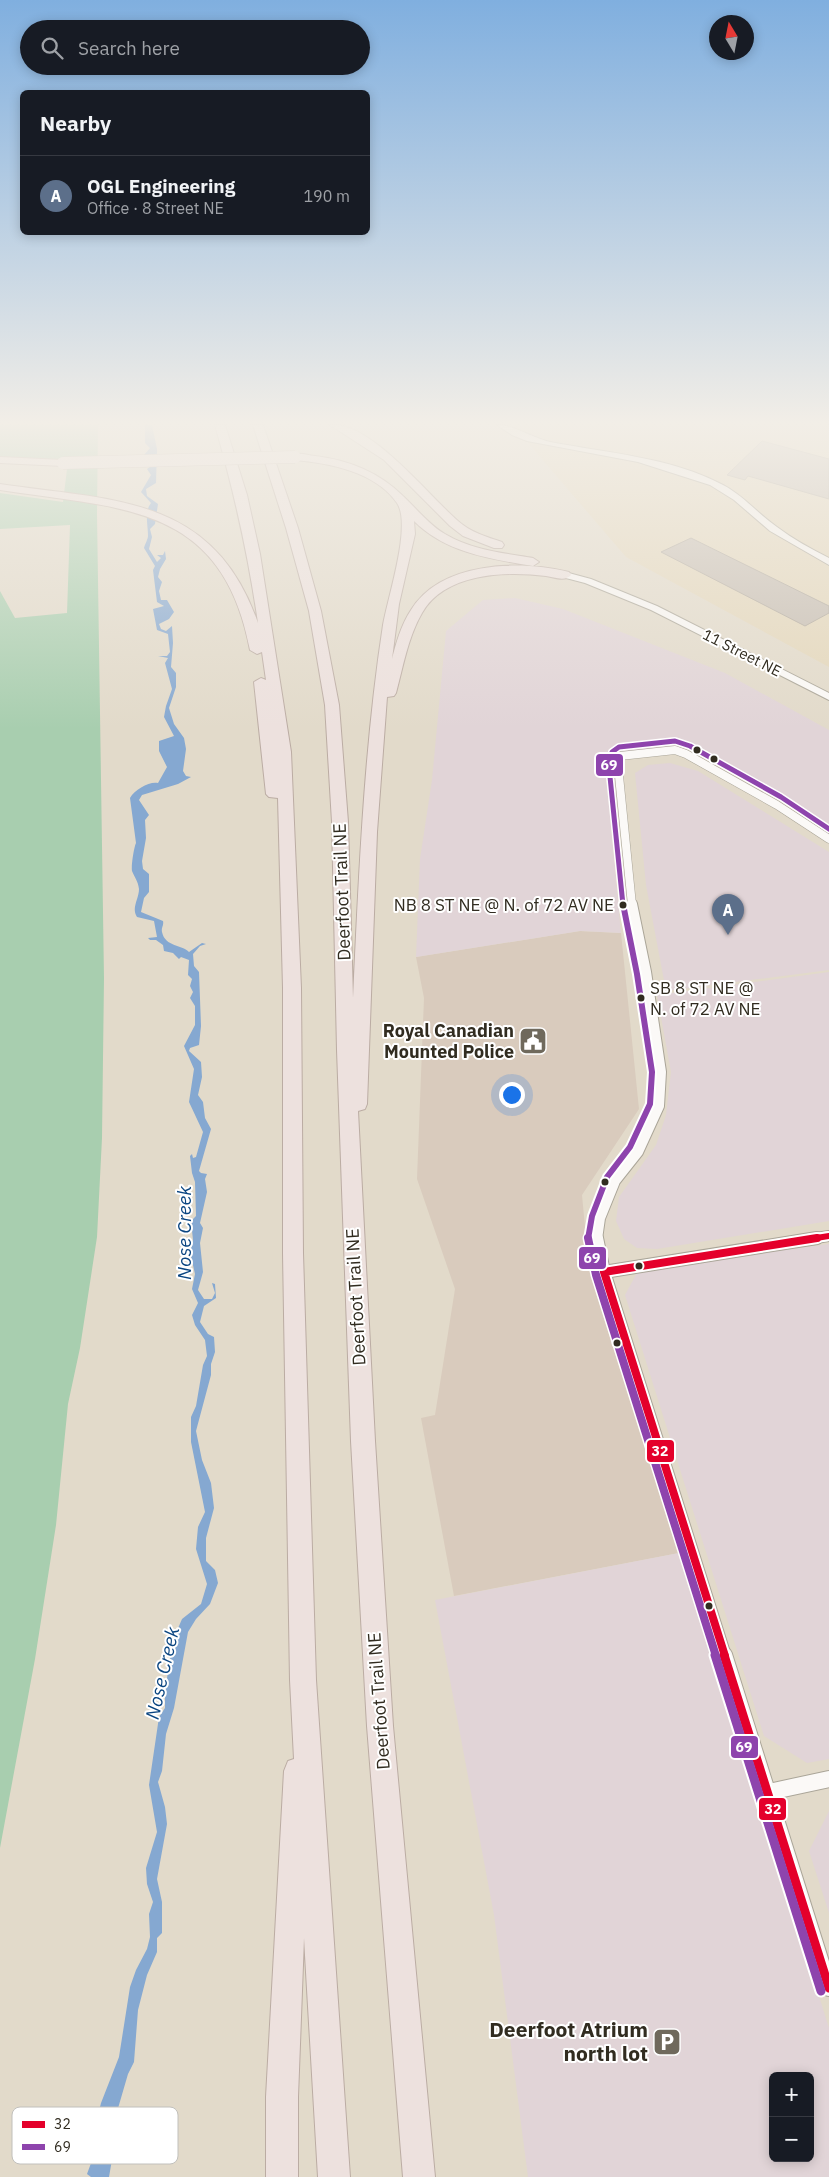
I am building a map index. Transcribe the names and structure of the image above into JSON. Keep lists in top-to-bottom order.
{
  "streets": {
    "highway": ["Deerfoot Trail NE"],
    "street": ["11 Street NE"]
  },
  "water": ["Nose Creek"],
  "places": {
    "other": ["NB 8 ST NE @ N. of 72 AV NE", "SB 8 ST NE @ N. of 72 AV NE"],
    "public building": ["Royal Canadian Mounted Police"],
    "parking": ["Deerfoot Atrium north lot"]
  },
  "lines": ["transit line 69", "transit line 32"],
  "legend": ["32", "69"],
  "north": "top",
  "page": {
    "search": "Search here",
    "heading": "Nearby",
    "list": [
      {
        "mark": "A",
        "name": "OGL Engineering",
        "note": "Office · 8 Street NE",
        "value": "190 m"
      }
    ],
    "pins": "A",
    "map_buttons": ["+", "−"]
  }
}
